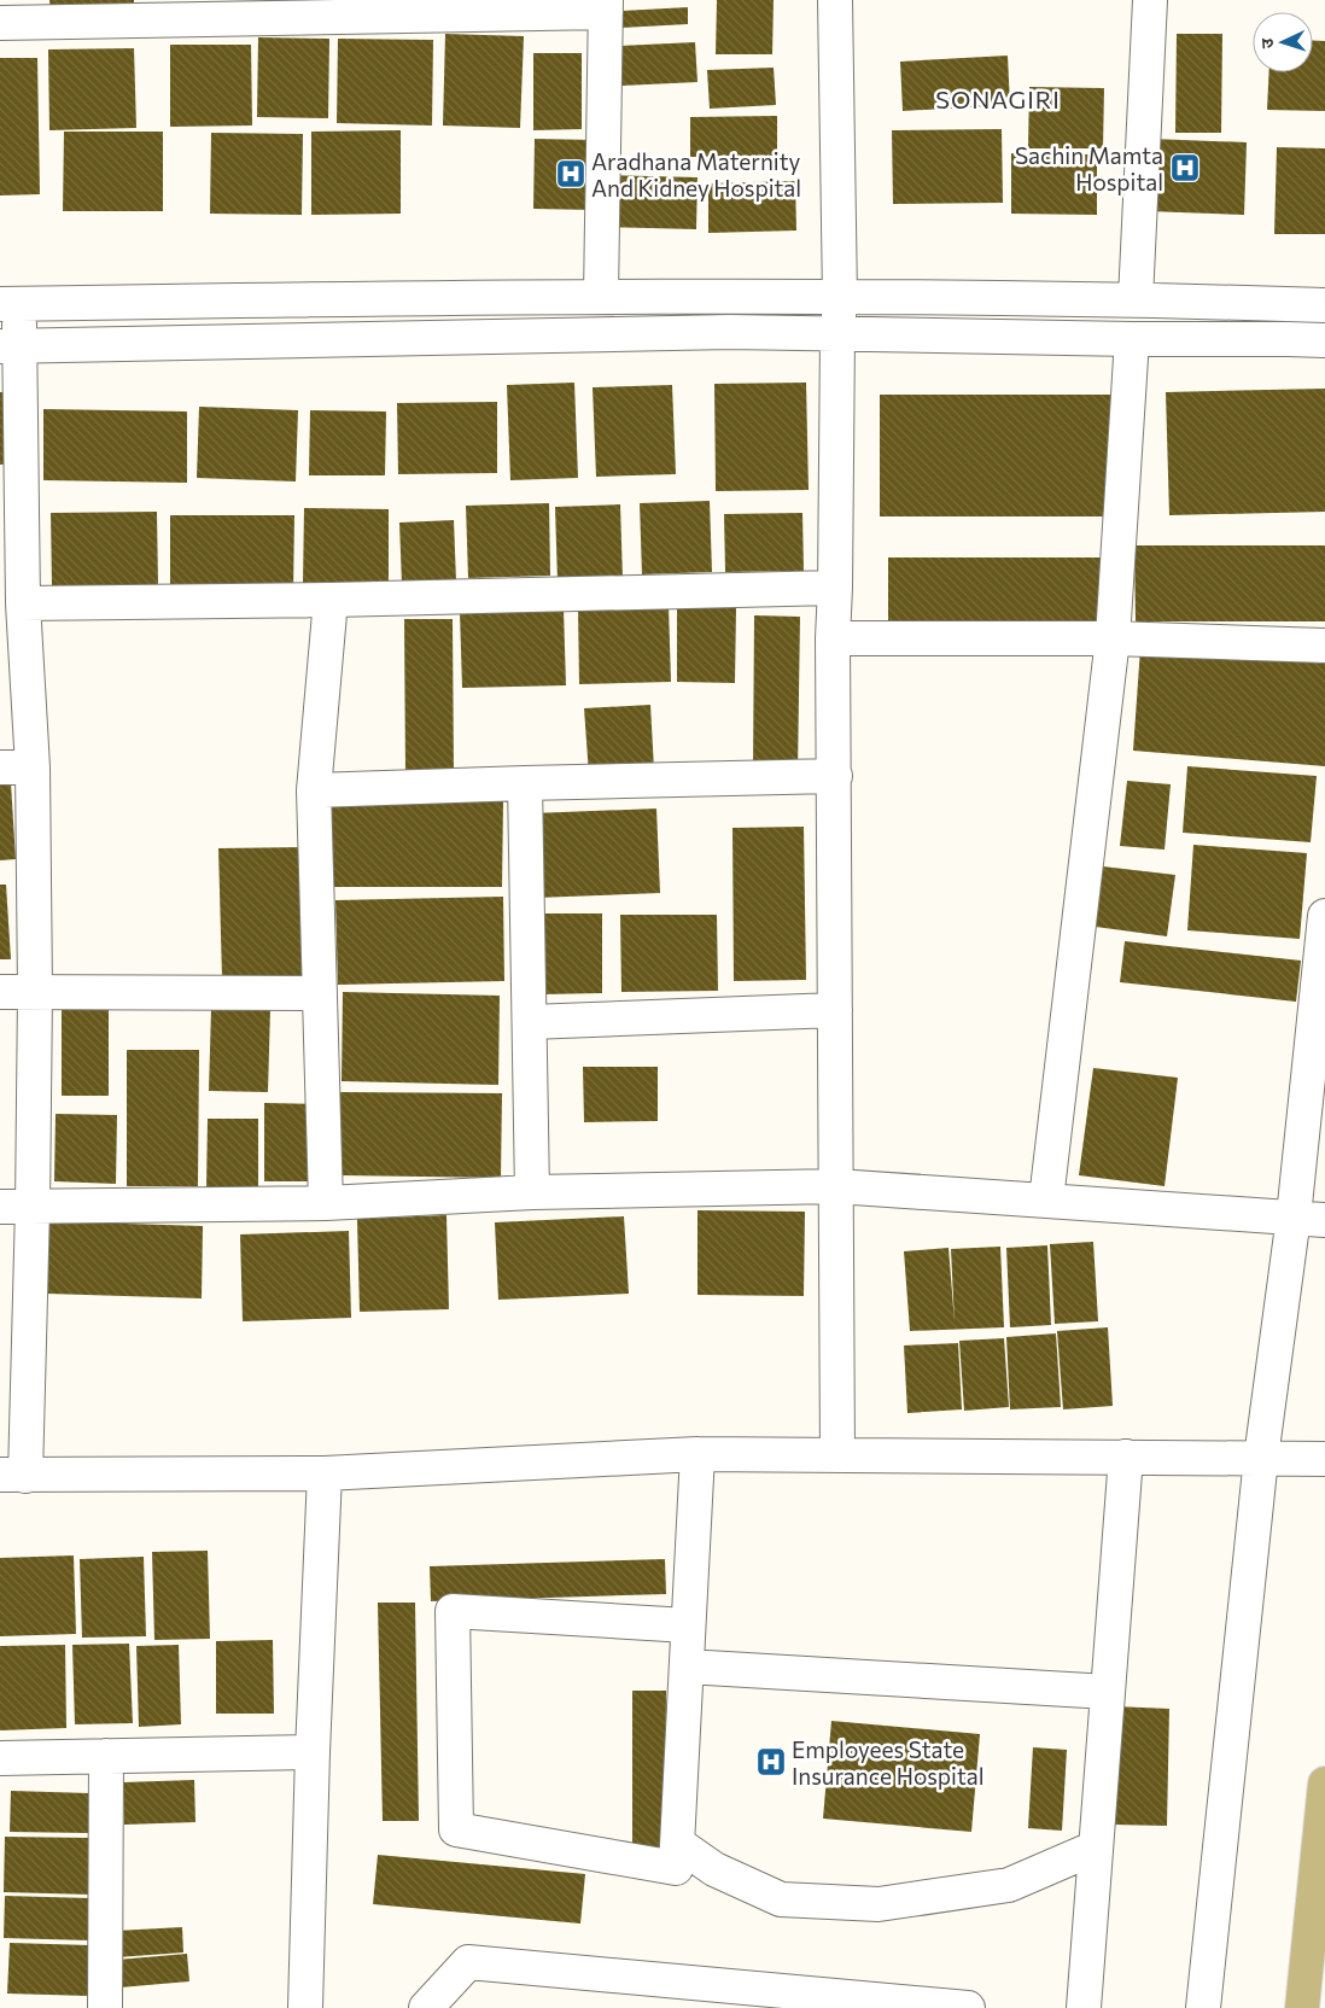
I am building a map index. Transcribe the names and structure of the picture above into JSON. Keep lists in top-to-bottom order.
{
  "districts": ["SONAGIRI"],
  "places": {
    "hospital": ["Sachin Mamta Hospital", "Aradhana Maternity And Kidney Hospital", "Employees State Insurance Hospital"]
  },
  "north": "left"
}
